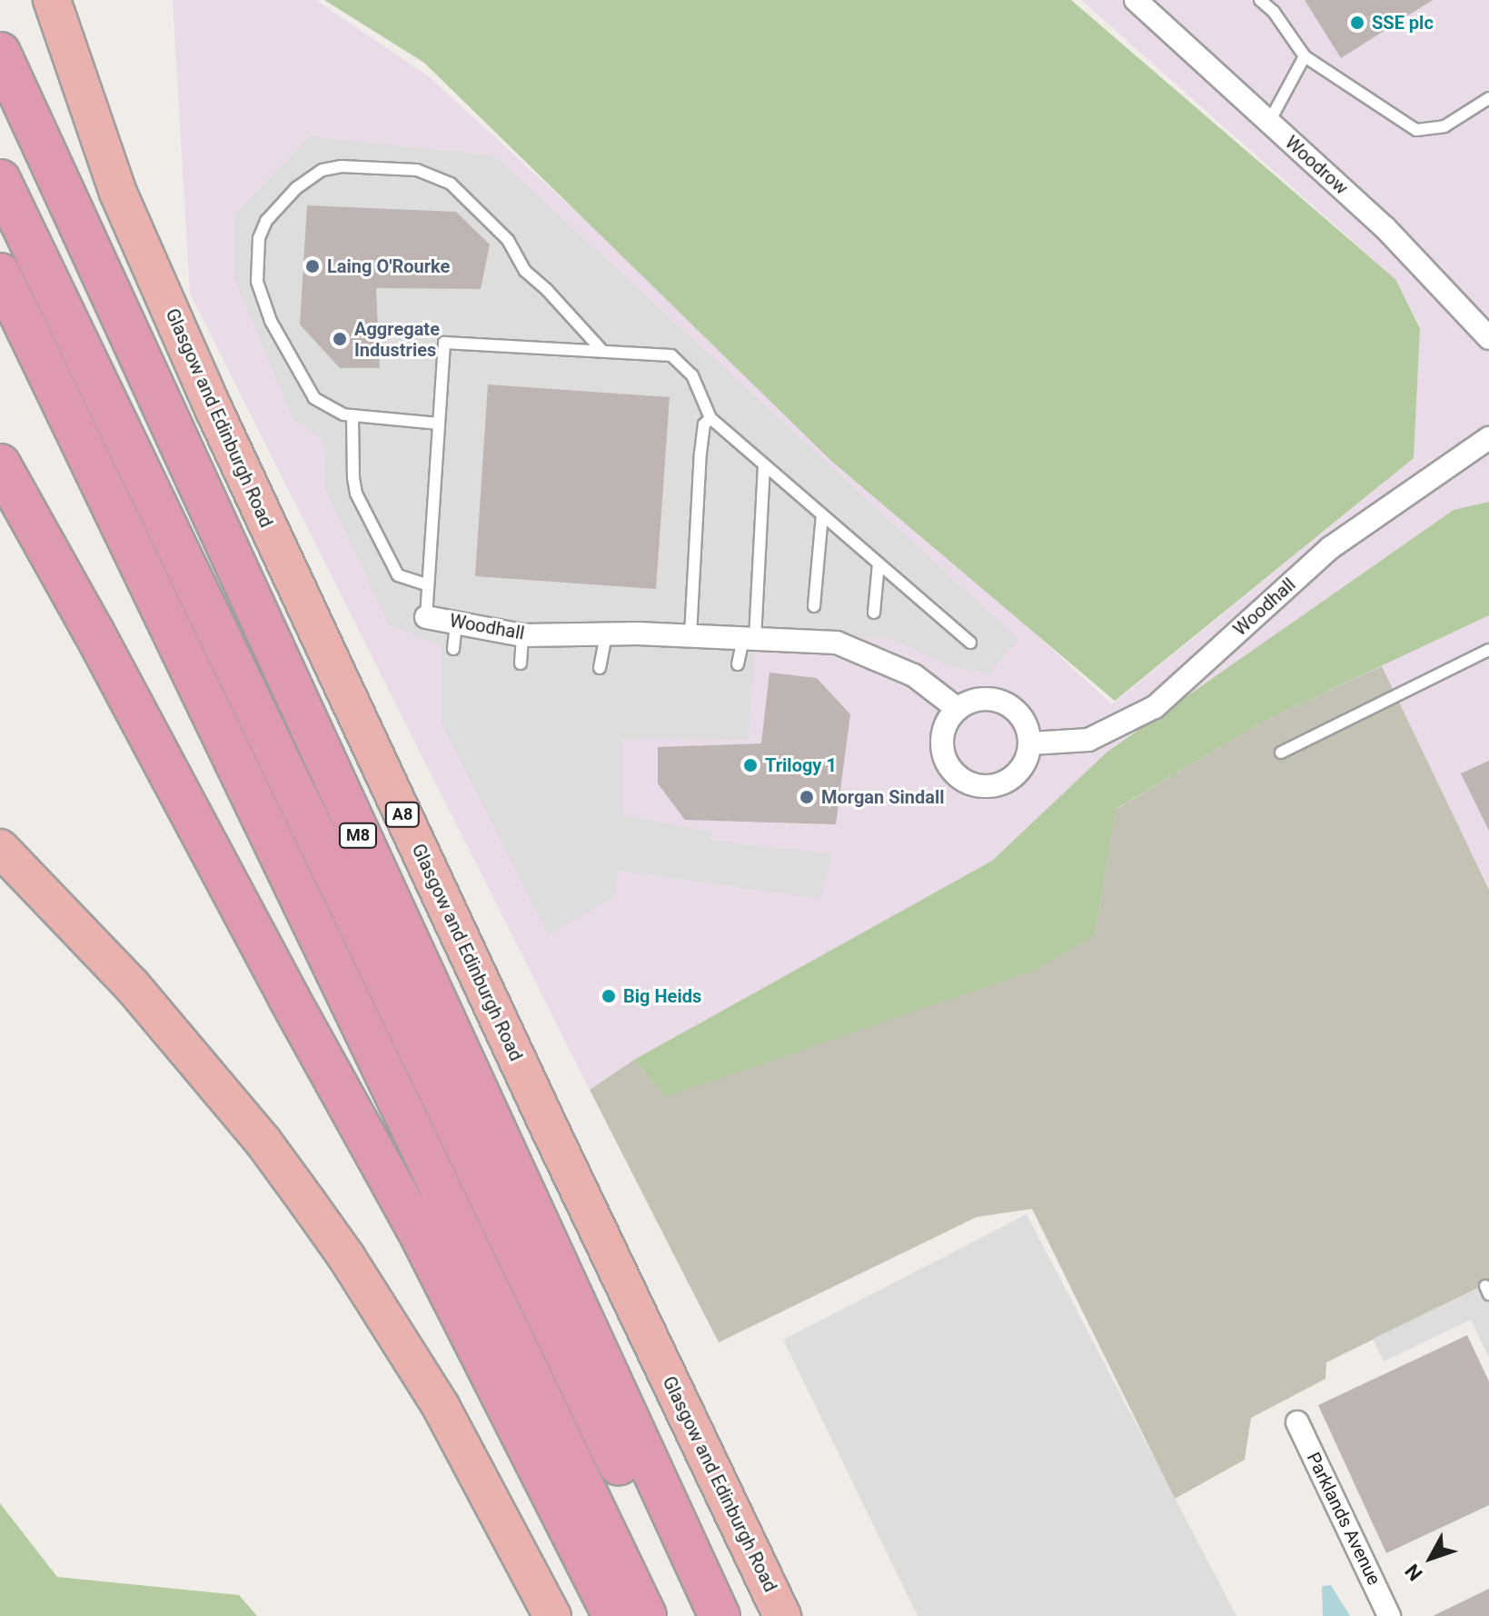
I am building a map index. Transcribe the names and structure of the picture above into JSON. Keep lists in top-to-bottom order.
{
  "streets": {
    "highway": ["Glasgow and Edinburgh Road", "A8", "M8"],
    "street": ["Woodrow", "Woodhall", "Parklands Avenue"]
  },
  "places": [
    "SSE plc",
    "Laing O'Rourke",
    "Aggregate Industries",
    "Trilogy 1",
    "Morgan Sindall",
    "Big Heids"
  ],
  "north": "bottom left"
}
